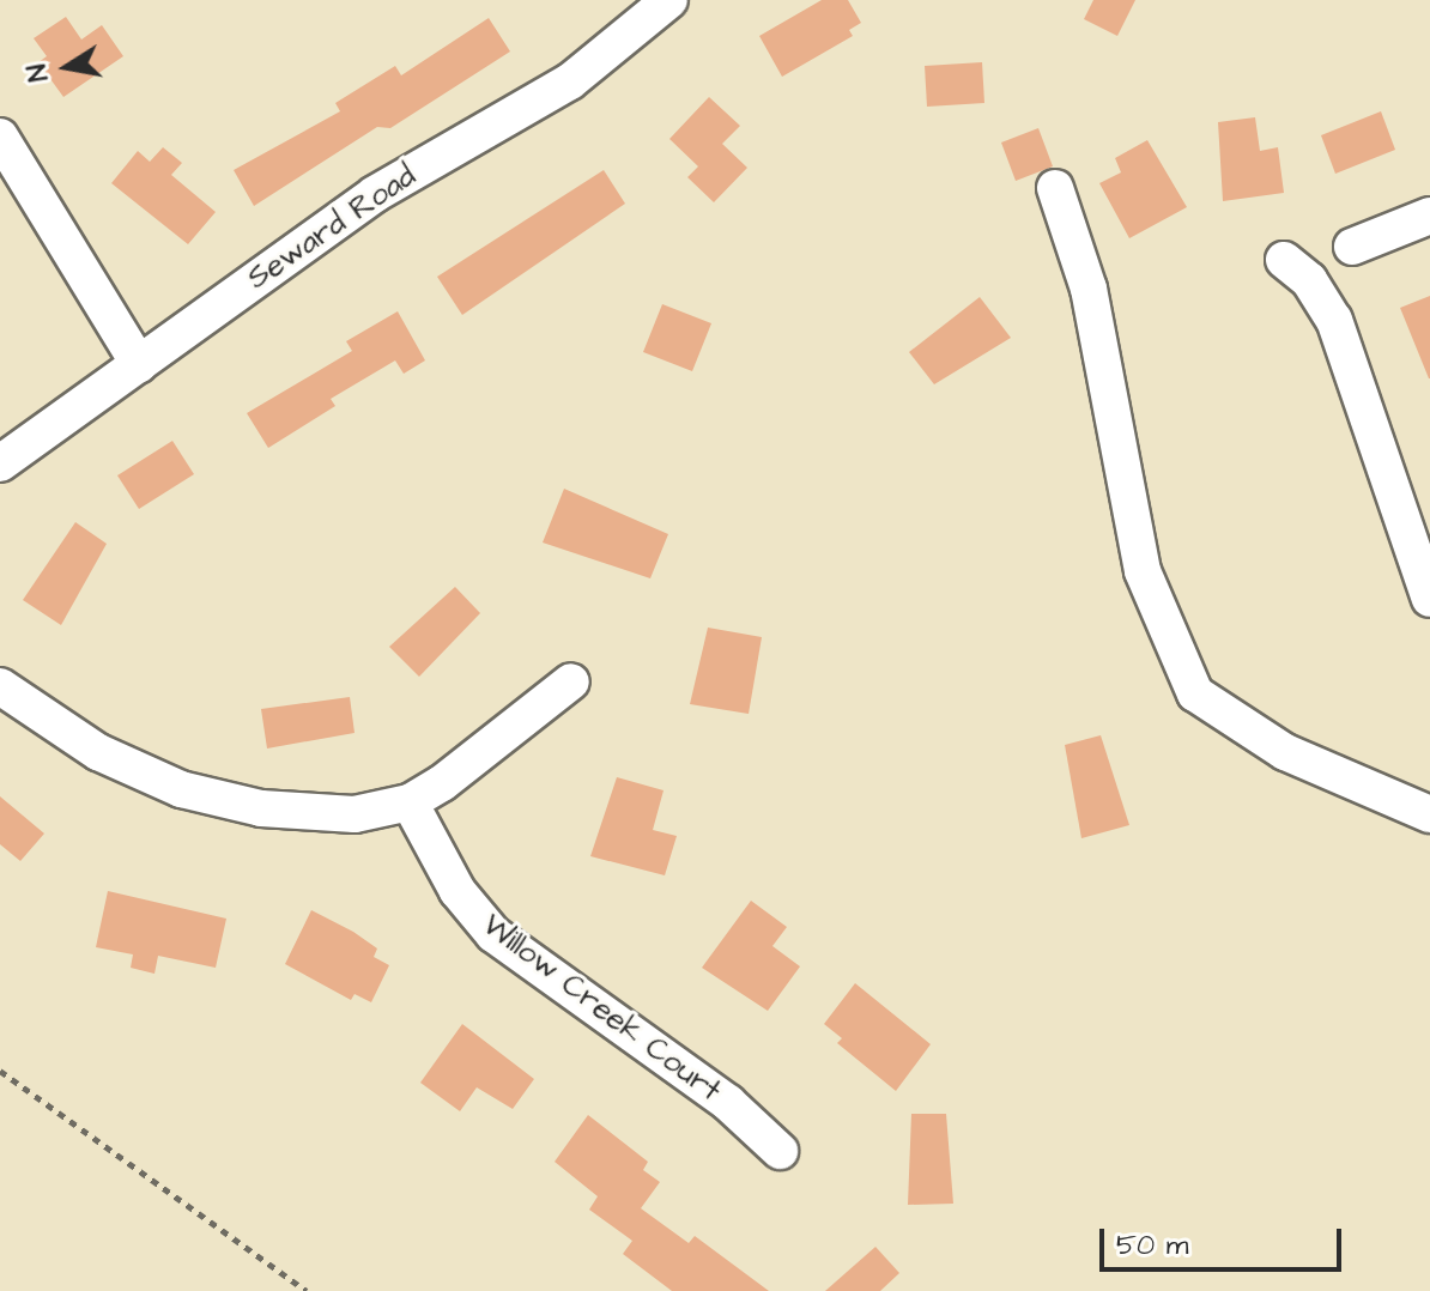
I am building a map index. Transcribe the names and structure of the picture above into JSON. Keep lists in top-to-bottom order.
{
  "streets": {
    "street": ["Seward Road", "Willow Creek Court"]
  },
  "scale_bar": "50 m",
  "north": "left"
}
